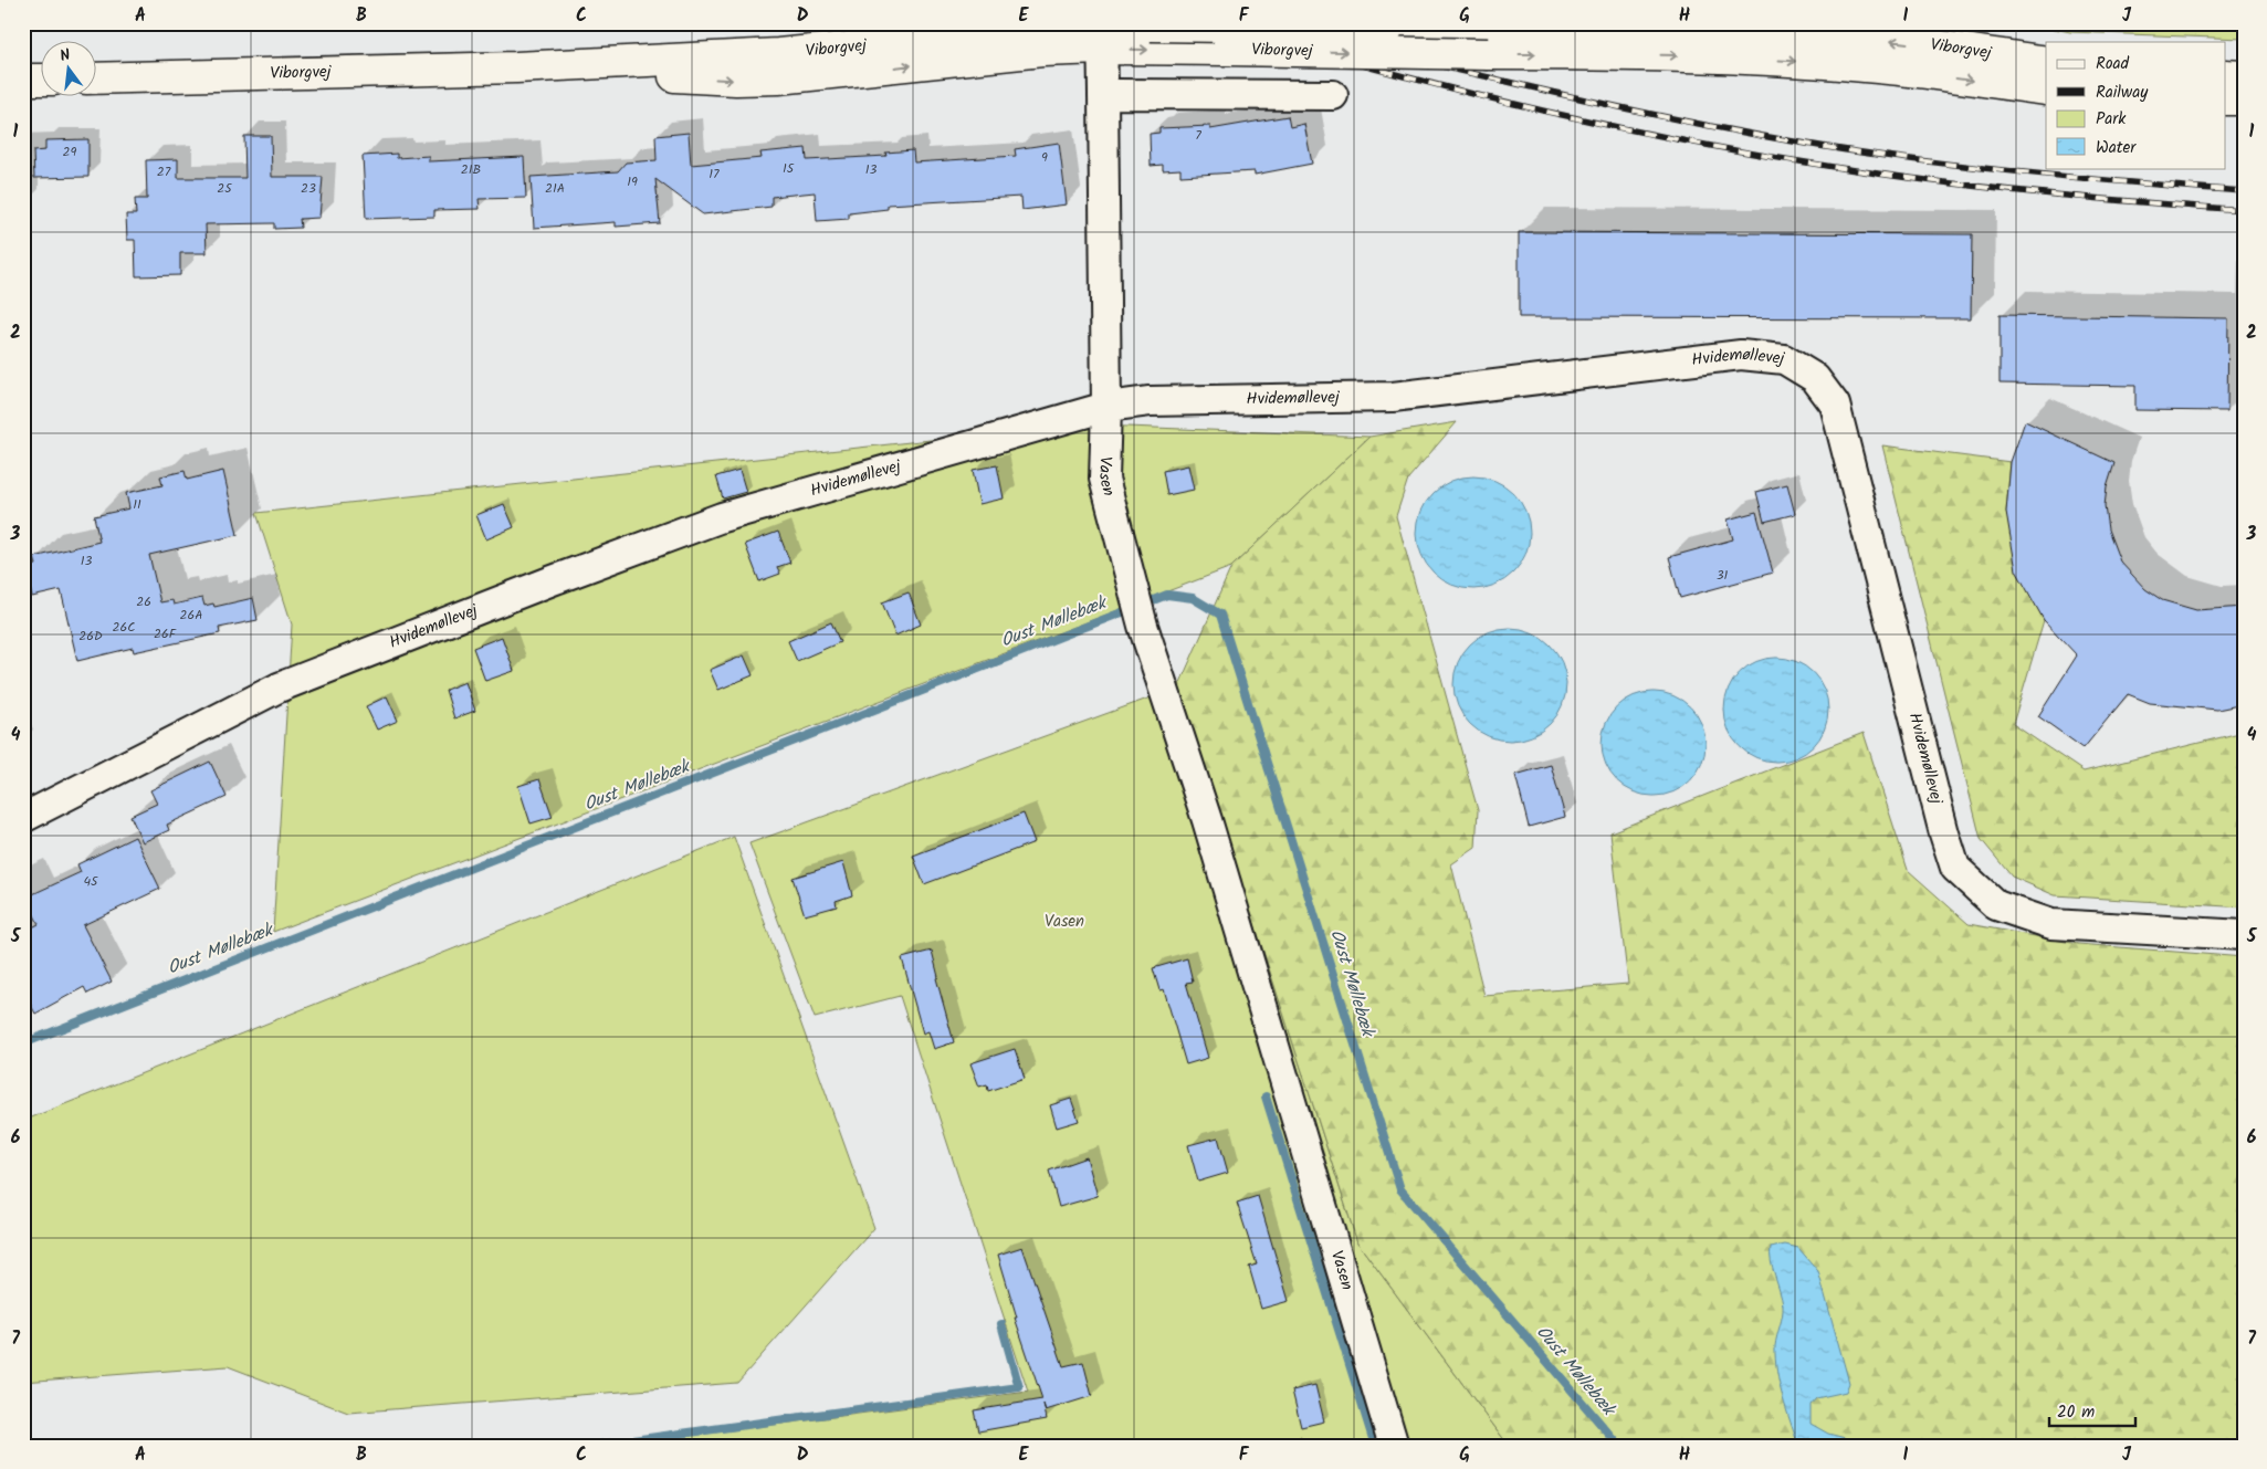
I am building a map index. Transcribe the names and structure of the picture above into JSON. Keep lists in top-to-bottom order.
{
  "streets": {
    "street": ["Viborgvej", "Hvidemøllevej", "Vasen"]
  },
  "crossings": [
    ["Viborgvej", "Vasen"],
    ["Hvidemøllevej", "Vasen"]
  ],
  "water": ["Oust Møllebæk"],
  "parks": ["Vasen"],
  "house_numbers": [
    "7",
    "29",
    "9",
    "15",
    "21B",
    "13",
    "27",
    "17",
    "19",
    "25",
    "23",
    "21A",
    "11",
    "13",
    "31",
    "26",
    "26A",
    "26C",
    "26F",
    "26D",
    "45"
  ],
  "legend": [
    "Road",
    "Railway",
    "Park",
    "Water"
  ],
  "scale_bar": "20 m",
  "north": "top",
  "grid": {
    "columns": [
      "A",
      "B",
      "C",
      "D",
      "E",
      "F",
      "G",
      "H",
      "I",
      "J"
    ],
    "rows": [
      "1",
      "2",
      "3",
      "4",
      "5",
      "6",
      "7"
    ]
  }
}
